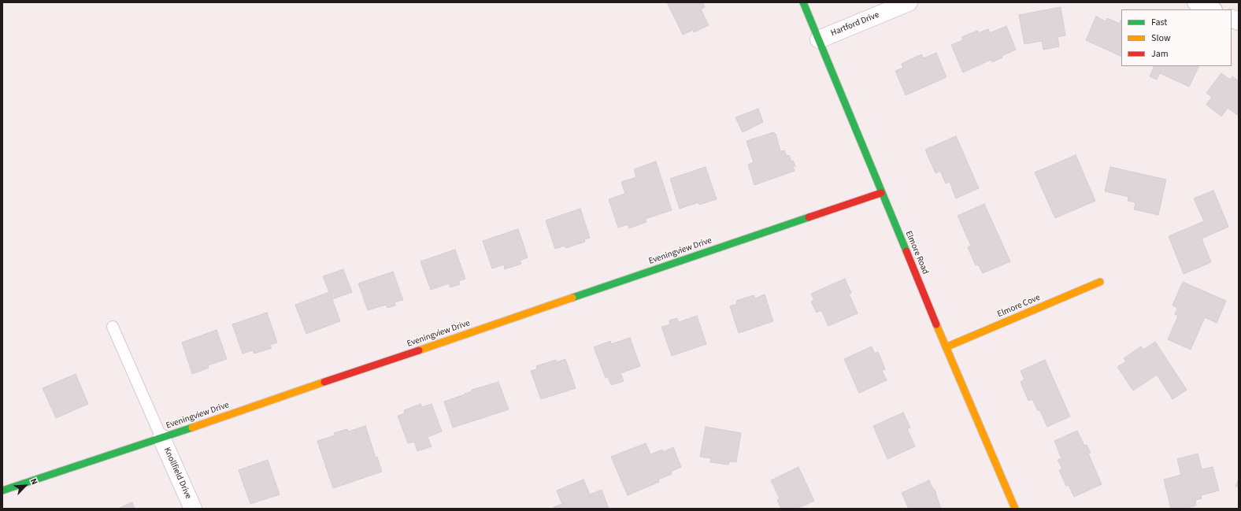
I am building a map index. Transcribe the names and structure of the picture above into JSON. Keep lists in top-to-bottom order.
{
  "streets": {
    "street": [
      "Hartford Drive",
      "Eveningview Drive",
      "Elmore Road",
      "Elmore Cove",
      "Knollfield Drive"
    ]
  },
  "crossings": [
    ["Hartford Drive", "Elmore Road"],
    ["Eveningview Drive", "Elmore Road"],
    ["Eveningview Drive", "Knollfield Drive"],
    ["Elmore Road", "Elmore Cove"]
  ],
  "legend": ["Fast", "Slow", "Jam"],
  "north": "top right"
}
